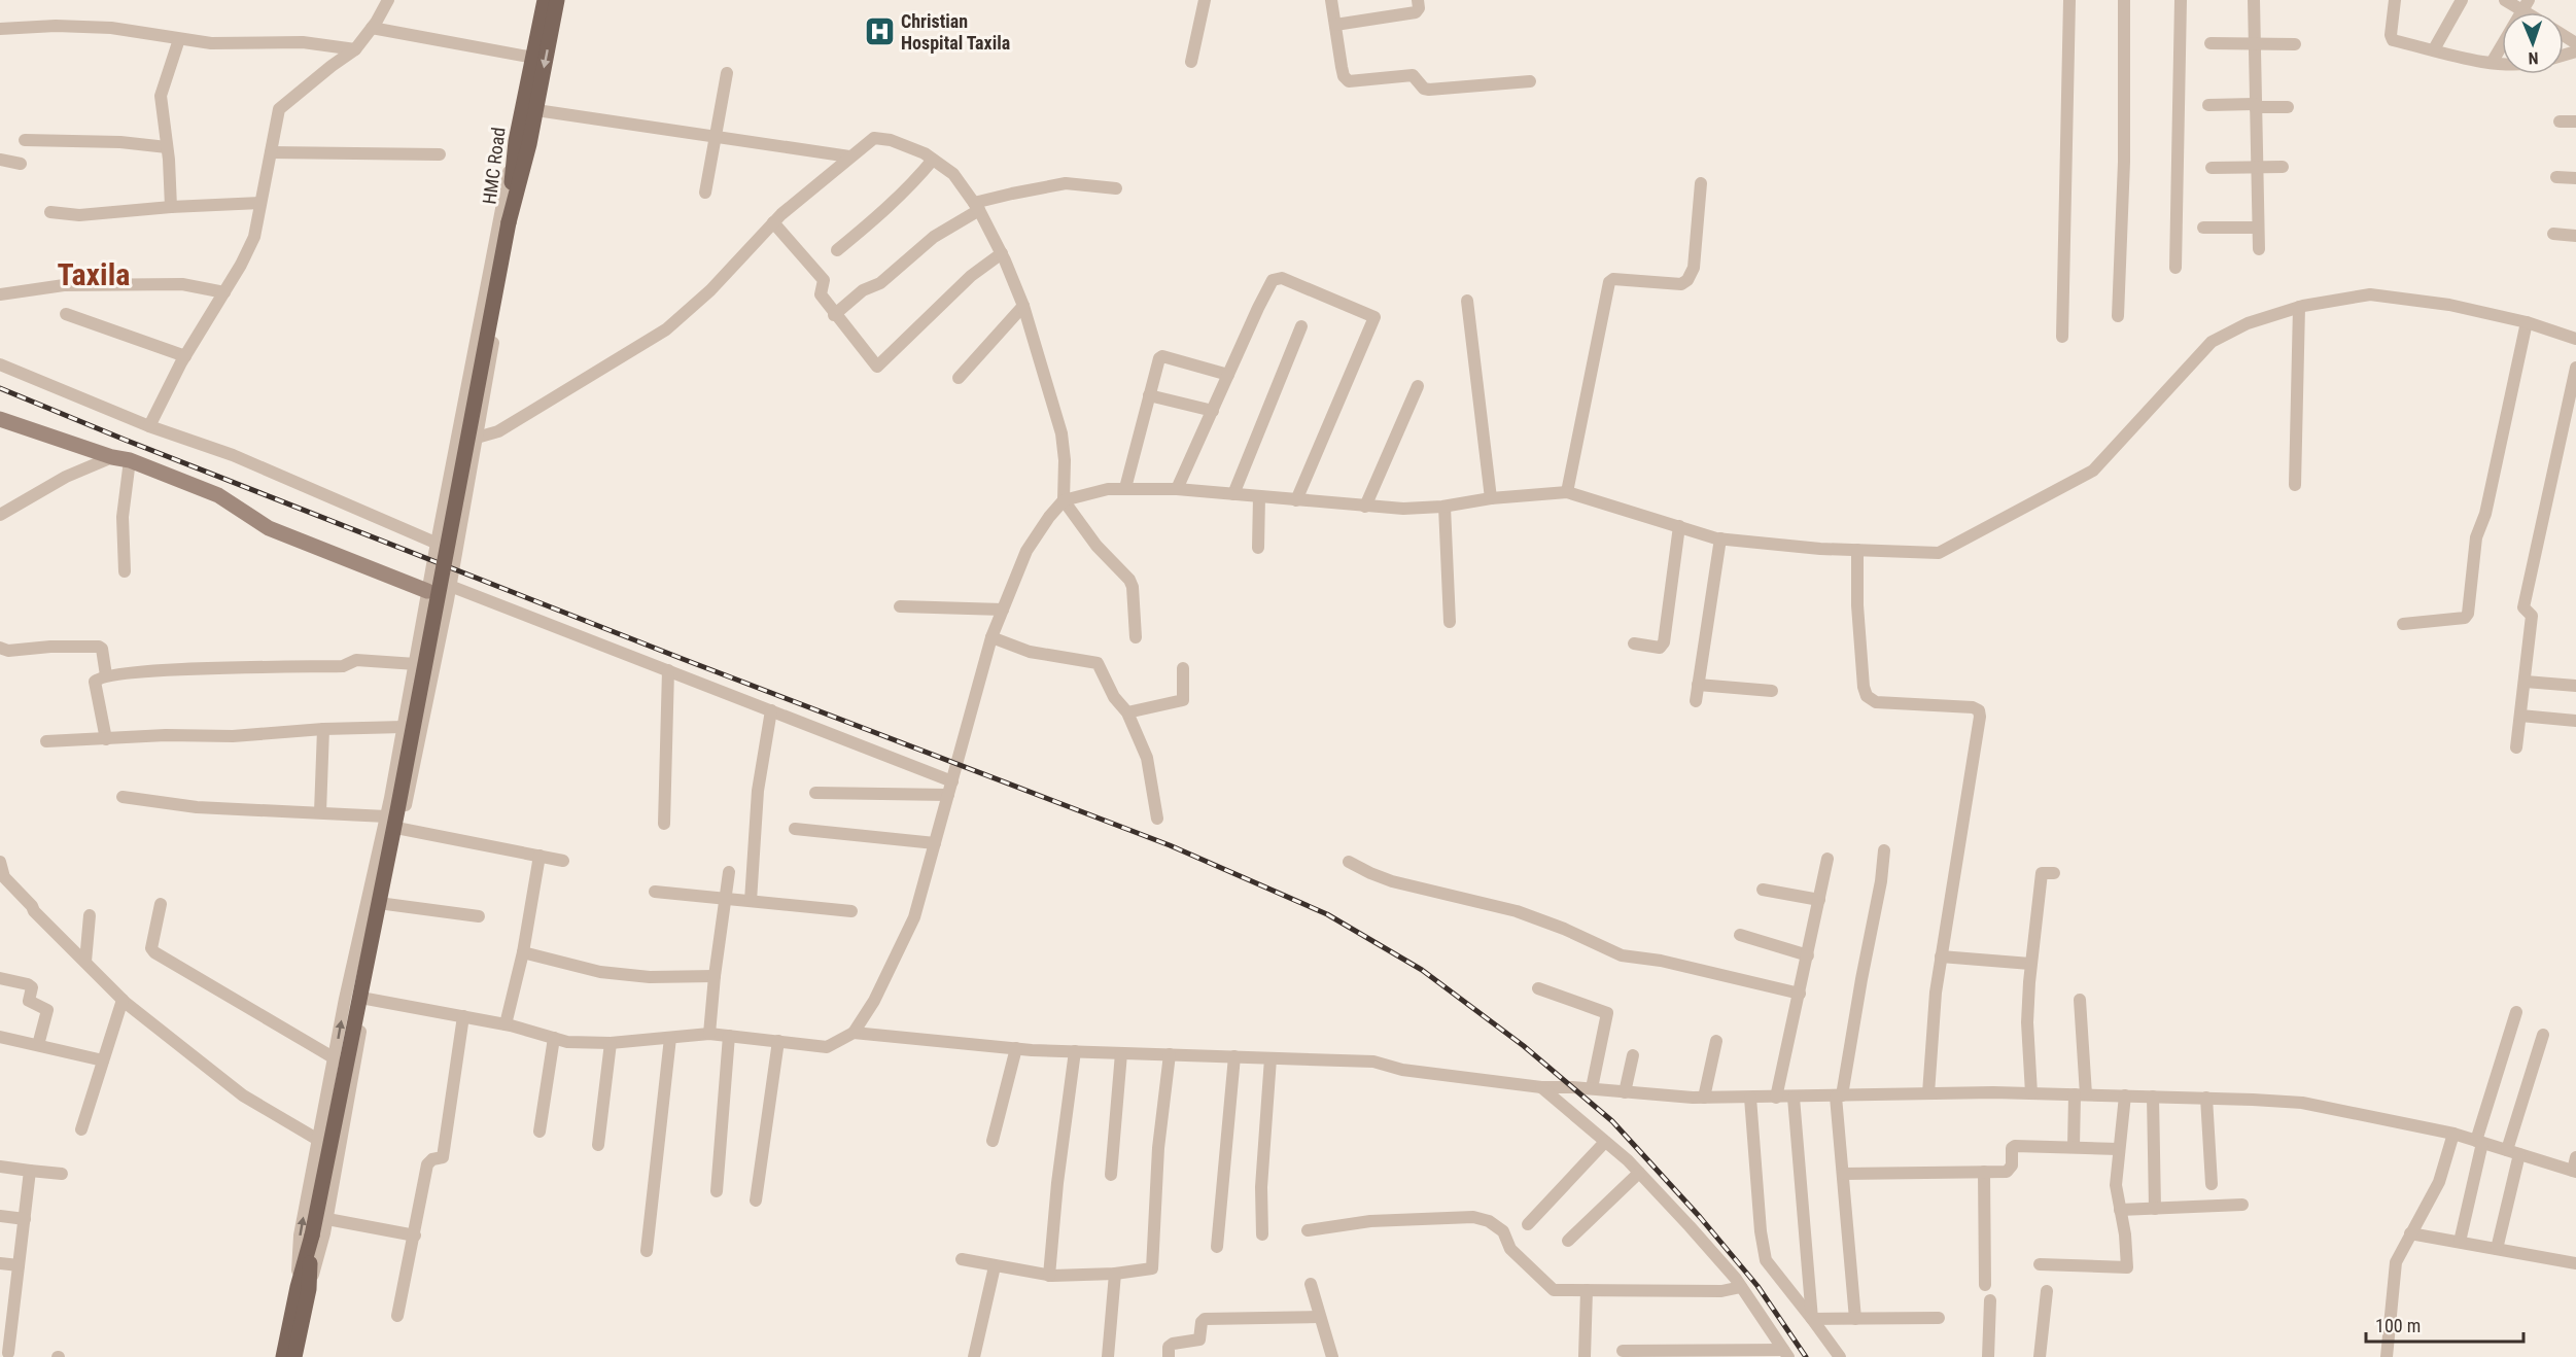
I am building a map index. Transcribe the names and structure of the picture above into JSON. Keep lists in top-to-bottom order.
{
  "streets": {
    "main road": ["HMC Road"]
  },
  "districts": ["Taxila"],
  "places": {
    "hospital": ["Christian Hospital Taxila"]
  },
  "scale_bar": "100 m",
  "north": "bottom"
}
